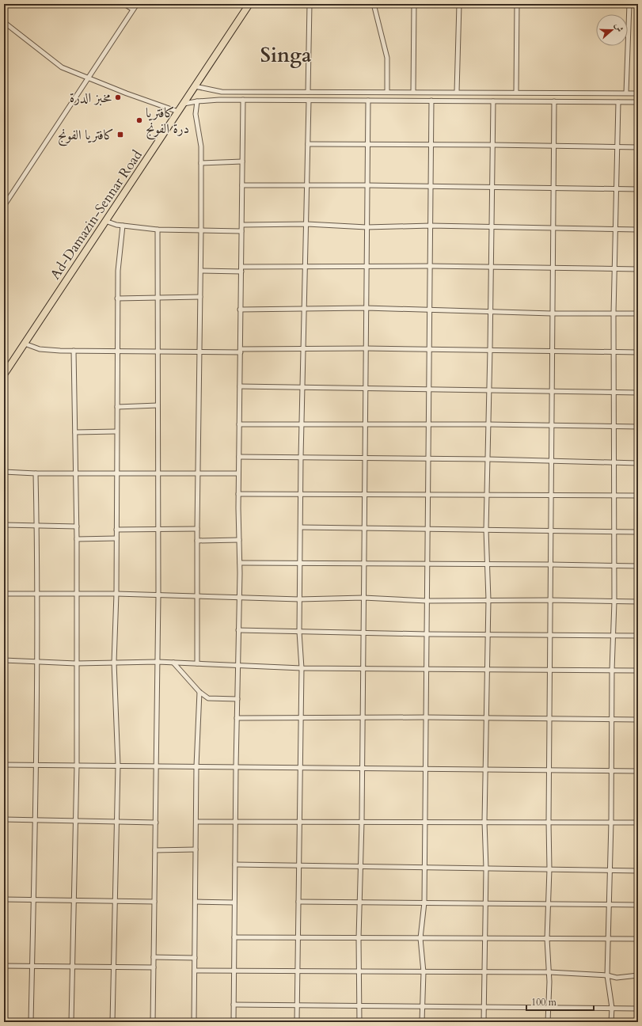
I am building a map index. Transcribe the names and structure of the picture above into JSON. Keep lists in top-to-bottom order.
{
  "streets": {
    "highway": ["Ad-Damazin-Sennar Road"]
  },
  "districts": ["Singa"],
  "places": {
    "other": ["مخبز الدرة", "كافتريا درة الفونج"],
    "transit": ["كافتريا الفونج"]
  },
  "scale_bar": "100 m",
  "north": "right"
}
